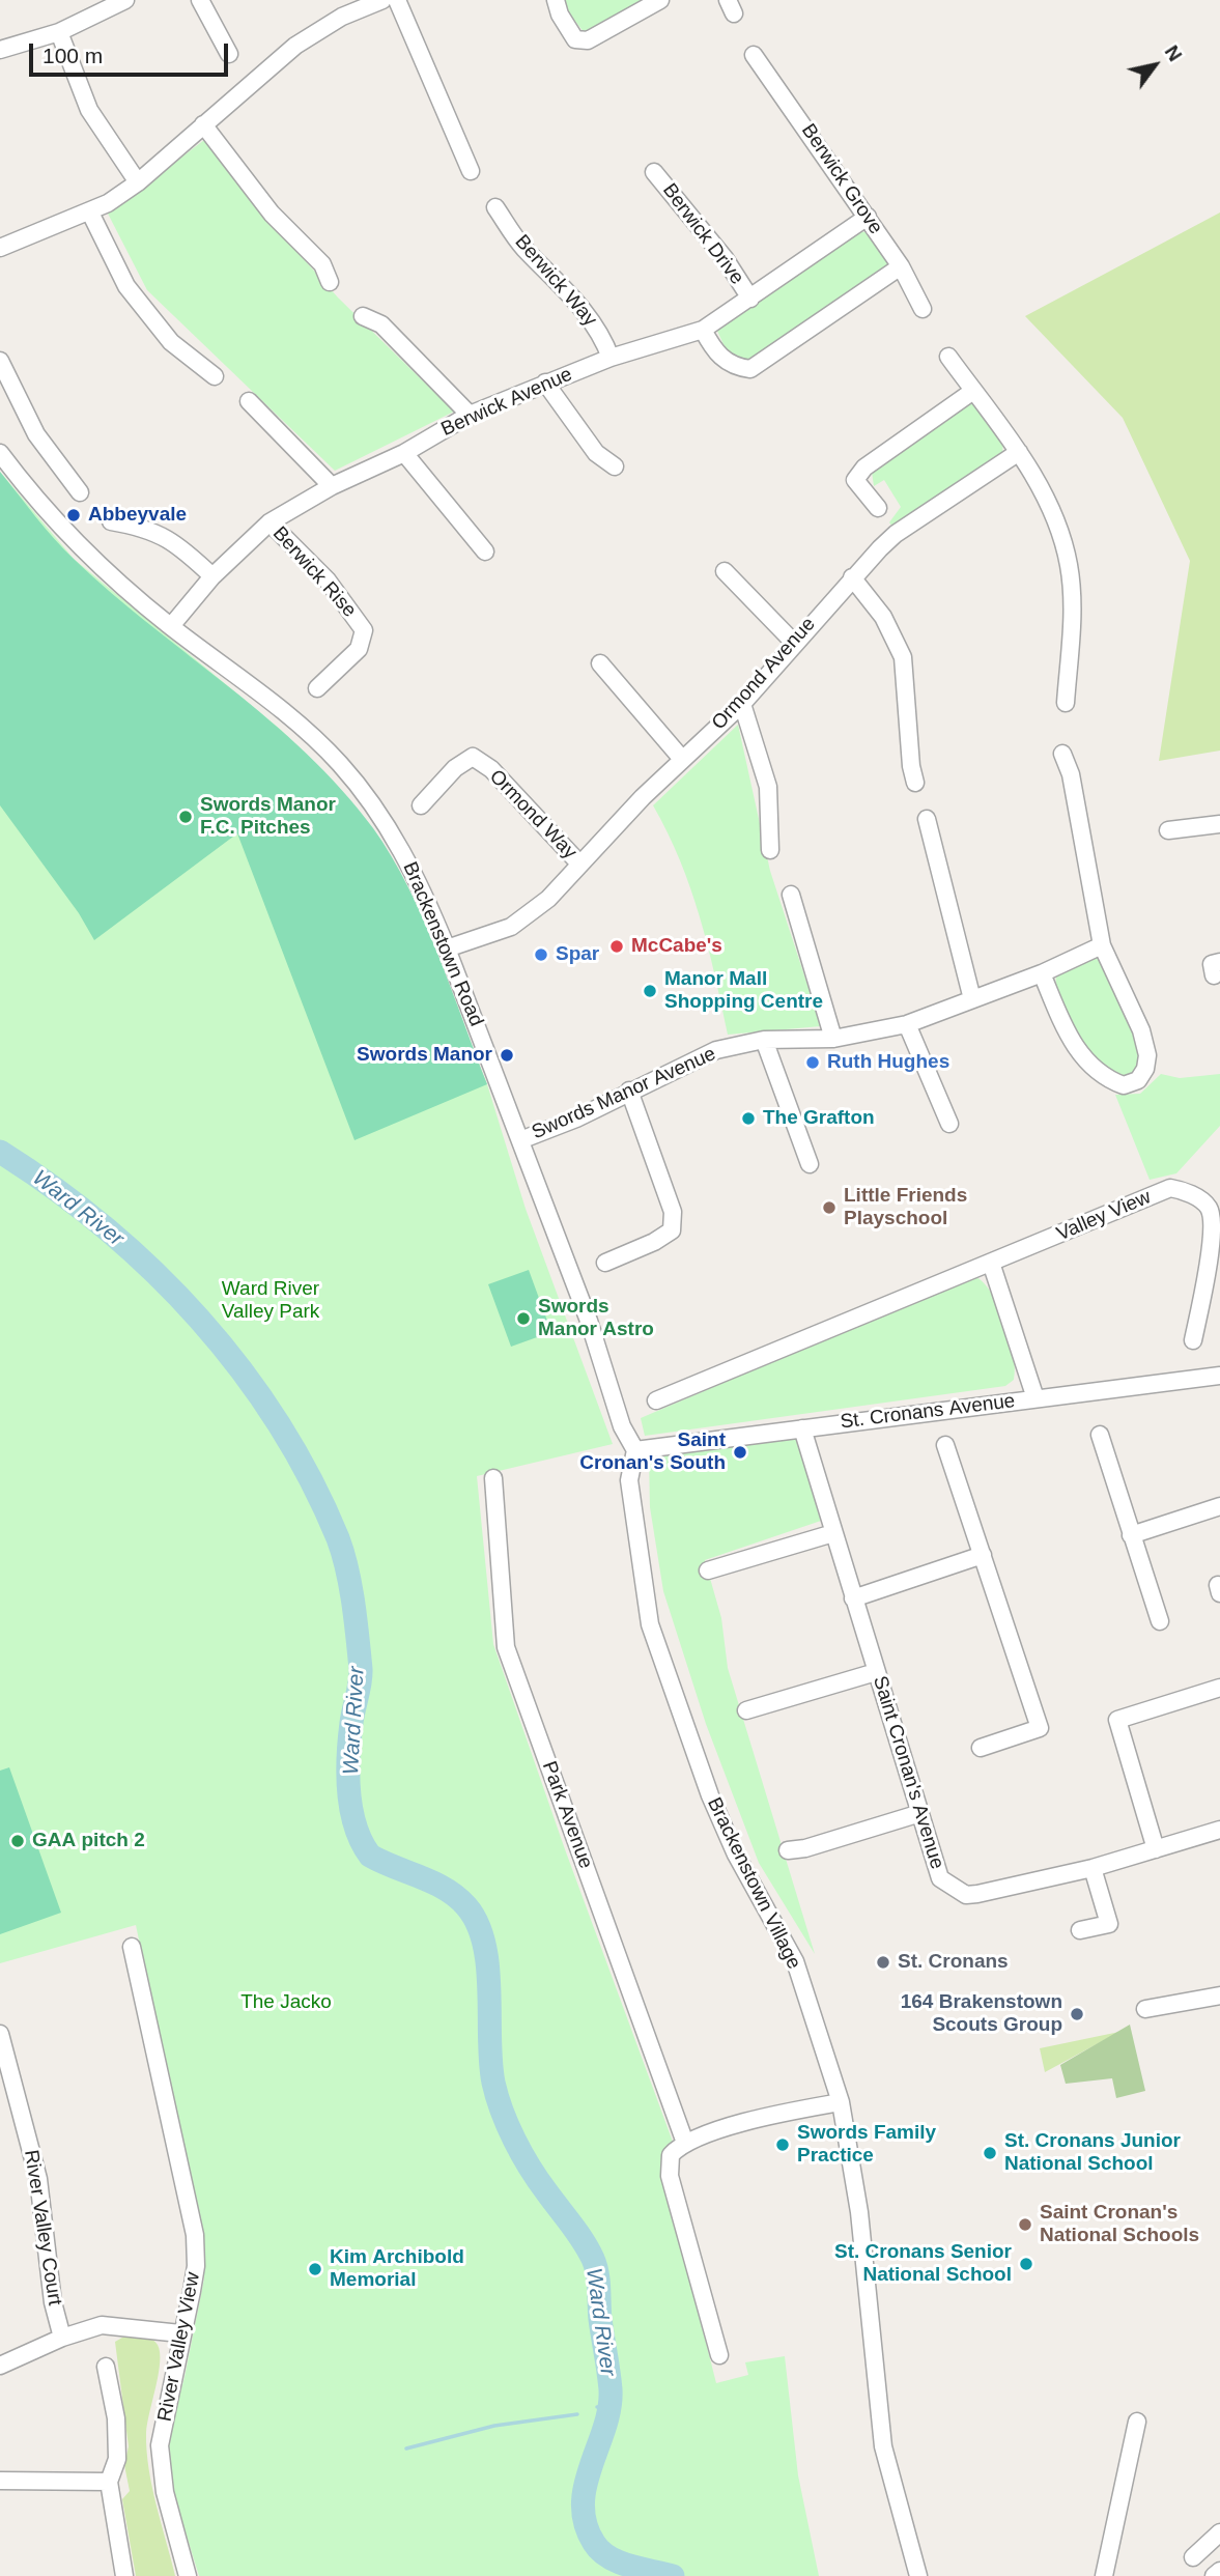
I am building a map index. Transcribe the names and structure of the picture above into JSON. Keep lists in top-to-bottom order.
{
  "streets": {
    "street": [
      "Berwick Grove",
      "Berwick Drive",
      "Berwick Way",
      "Berwick Avenue",
      "Berwick Rise",
      "Ormond Avenue",
      "Ormond Way",
      "Brackenstown Road",
      "Swords Manor Avenue",
      "Valley View",
      "St. Cronans Avenue",
      "Saint Cronan's Avenue",
      "Park Avenue",
      "Brackenstown Village",
      "River Valley Court",
      "River Valley View"
    ]
  },
  "crossings": [
    ["Berwick Grove", "Berwick Avenue"],
    ["Berwick Drive", "Berwick Avenue"],
    ["Berwick Way", "Berwick Avenue"],
    ["Berwick Avenue", "Berwick Rise"],
    ["Berwick Avenue", "Brackenstown Road"],
    ["Ormond Avenue", "Ormond Way"],
    ["Ormond Avenue", "Brackenstown Road"],
    ["Brackenstown Road", "Swords Manor Avenue"],
    ["Brackenstown Road", "St. Cronans Avenue"],
    ["Brackenstown Road", "Brackenstown Village"],
    ["St. Cronans Avenue", "Saint Cronan's Avenue"],
    ["St. Cronans Avenue", "Brackenstown Village"]
  ],
  "water": ["Ward River"],
  "parks": ["Ward River Valley Park", "The Jacko"],
  "places": [
    "Abbeyvale",
    "Swords Manor F.C. Pitches",
    "McCabe's",
    "Spar",
    "Manor Mall Shopping Centre",
    "Swords Manor",
    "Ruth Hughes",
    "The Grafton",
    "Little Friends Playschool",
    "Swords Manor Astro",
    "Saint Cronan's South",
    "GAA pitch 2",
    "St. Cronans",
    "164 Brakenstown Scouts Group",
    "Swords Family Practice",
    "St. Cronans Junior National School",
    "Saint Cronan's National Schools",
    "St. Cronans Senior National School",
    "Kim Archibold Memorial"
  ],
  "scale_bar": "100 m",
  "north": "top right"
}
